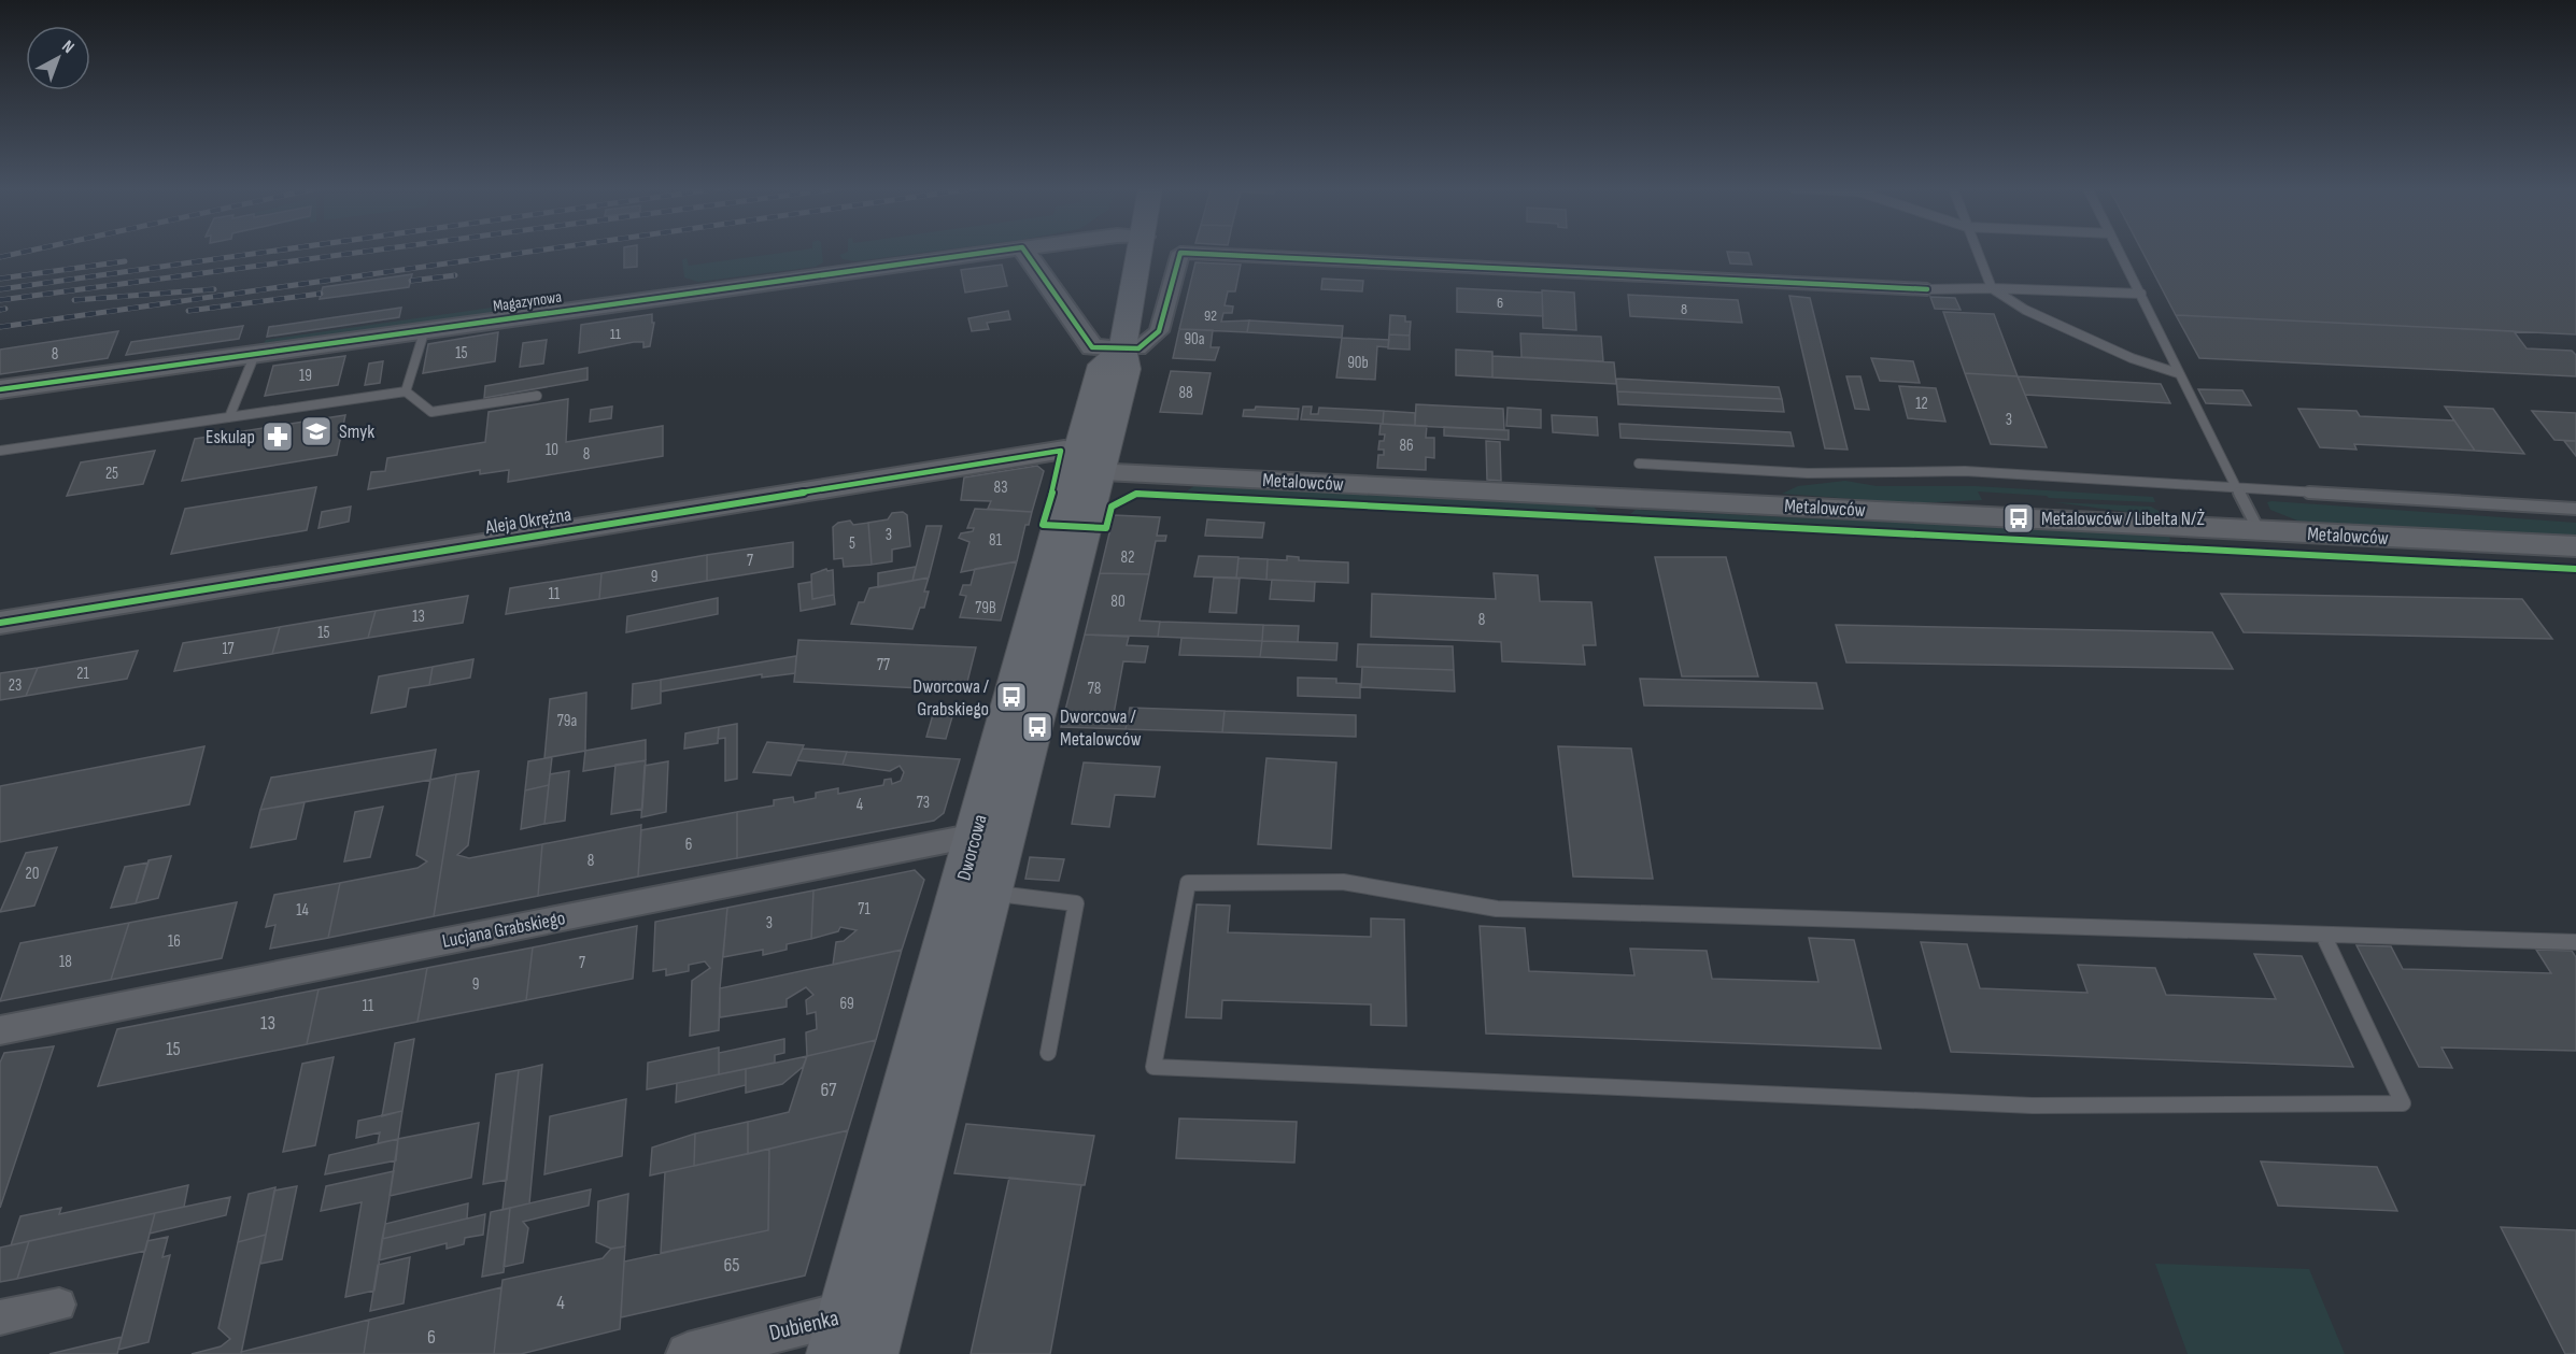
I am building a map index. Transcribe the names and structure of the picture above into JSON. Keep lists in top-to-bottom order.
{
  "streets": {
    "main road": ["Dworcowa"],
    "street": [
      "Magazynowa",
      "Metalowców",
      "Aleja Okrężna",
      "Lucjana Grabskiego",
      "Dubienka"
    ]
  },
  "crossings": [
    ["Metalowców", "Aleja Okrężna"],
    ["Metalowców", "Dworcowa"],
    ["Aleja Okrężna", "Dworcowa"],
    ["Dworcowa", "Lucjana Grabskiego"],
    ["Dworcowa", "Dubienka"]
  ],
  "places": {
    "school or university": ["Smyk"],
    "pharmacy": ["Eskulap"],
    "bus stop": ["Metalowców / Libelta N/Ż", "Dworcowa / Grabskiego", "Dworcowa / Metalowców"]
  },
  "house_numbers": [
    "6",
    "8",
    "92",
    "11",
    "90a",
    "15",
    "8",
    "90b",
    "19",
    "88",
    "12",
    "3",
    "86",
    "10",
    "8",
    "25",
    "83",
    "3",
    "81",
    "5",
    "82",
    "7",
    "9",
    "11",
    "80",
    "79B",
    "13",
    "8",
    "15",
    "17",
    "77",
    "21",
    "23",
    "78",
    "79a",
    "73",
    "4",
    "6",
    "8",
    "20",
    "71",
    "14",
    "3",
    "16",
    "18",
    "7",
    "9",
    "69",
    "11",
    "13",
    "15",
    "67",
    "65",
    "4",
    "6"
  ],
  "north": "top right"
}
